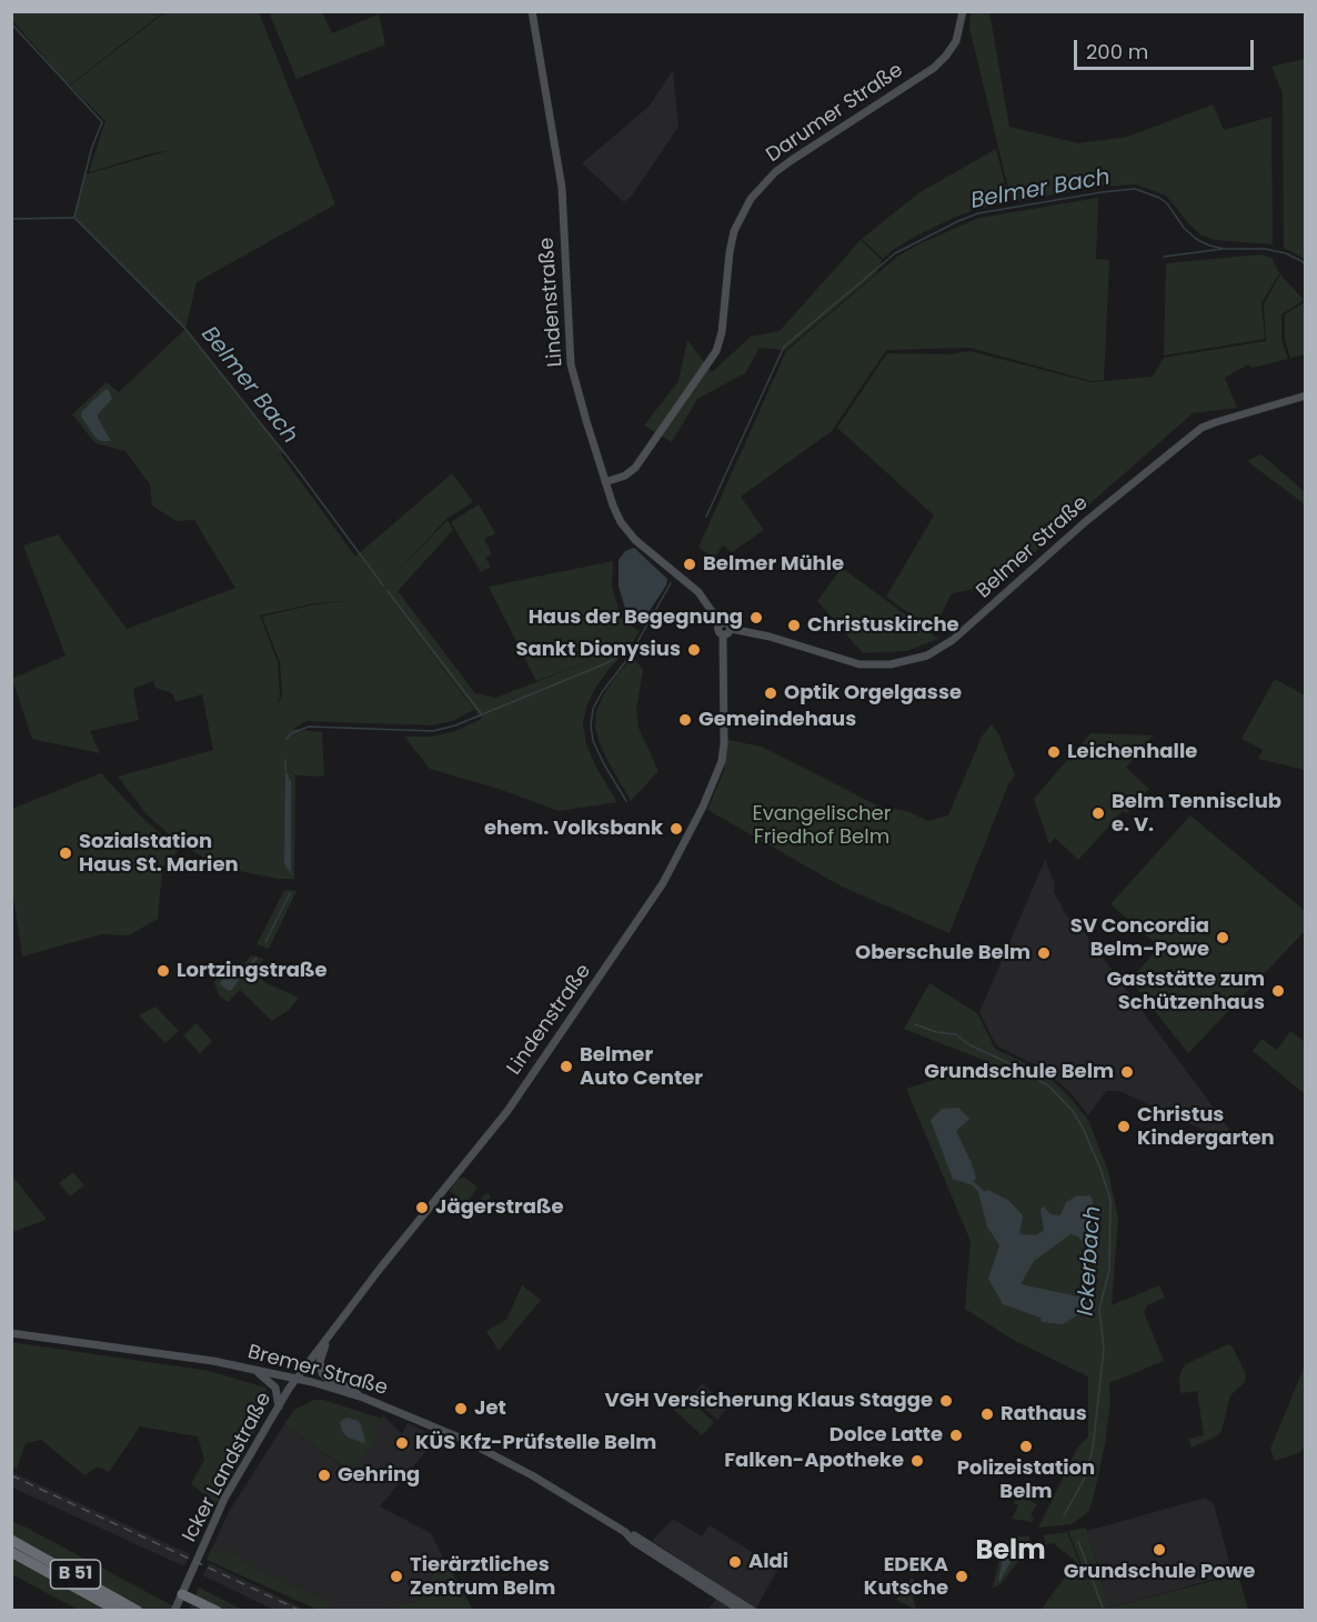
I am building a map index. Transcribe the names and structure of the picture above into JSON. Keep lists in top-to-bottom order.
{
  "streets": {
    "highway": ["B 51"],
    "street": [
      "Darumer Straße",
      "Lindenstraße",
      "Belmer Straße",
      "Bremer Straße",
      "Icker Landstraße"
    ]
  },
  "crossings": [
    ["Darumer Straße", "Lindenstraße"],
    ["Lindenstraße", "Belmer Straße"],
    ["Lindenstraße", "Bremer Straße"],
    ["Lindenstraße", "Icker Landstraße"],
    ["Bremer Straße", "Icker Landstraße"]
  ],
  "districts": ["Belm"],
  "water": ["Belmer Bach", "Ickerbach"],
  "parks": ["Evangelischer Friedhof Belm"],
  "places": [
    "Belmer Mühle",
    "Haus der Begegnung",
    "Christuskirche",
    "Sankt Dionysius",
    "Optik Orgelgasse",
    "Gemeindehaus",
    "Leichenhalle",
    "Belm Tennisclub e. V.",
    "ehem. Volksbank",
    "Sozialstation Haus St. Marien",
    "SV Concordia Belm-Powe",
    "Oberschule Belm",
    "Lortzingstraße",
    "Gaststätte zum Schützenhaus",
    "Belmer Auto Center",
    "Grundschule Belm",
    "Christus Kindergarten",
    "Jägerstraße",
    "VGH Versicherung Klaus Stagge",
    "Jet",
    "Rathaus",
    "Dolce Latte",
    "KÜS Kfz-Prüfstelle Belm",
    "Polizeistation Belm",
    "Falken-Apotheke",
    "Gehring",
    "Grundschule Powe",
    "Aldi",
    "Tierärztliches Zentrum Belm",
    "EDEKA Kutsche"
  ],
  "scale_bar": "200 m"
}
